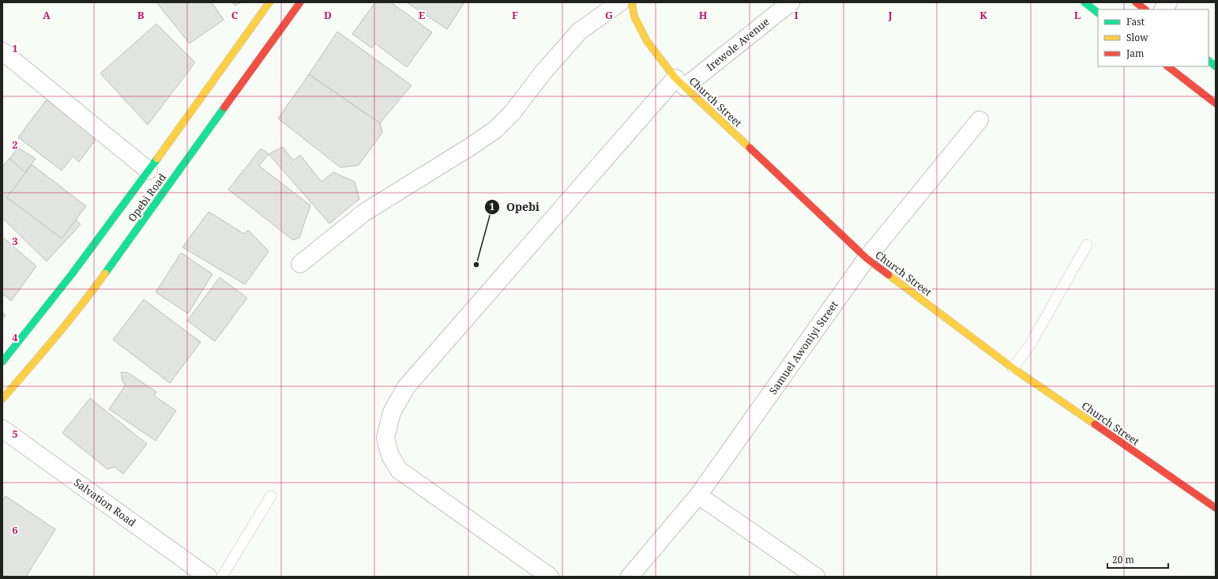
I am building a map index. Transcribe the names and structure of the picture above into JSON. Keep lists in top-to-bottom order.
{
  "streets": {
    "main road": ["Church Street", "Opebi Road"],
    "street": ["Irewole Avenue", "Samuel Awoniyi Street", "Salvation Road"]
  },
  "crossings": [
    ["Irewole Avenue", "Church Street"],
    ["Church Street", "Samuel Awoniyi Street"]
  ],
  "places": ["Opebi"],
  "legend": ["Fast", "Slow", "Jam"],
  "scale_bar": "20 m",
  "grid": {
    "columns": [
      "A",
      "B",
      "C",
      "D",
      "E",
      "F",
      "G",
      "H",
      "I",
      "J",
      "K",
      "L"
    ],
    "rows": [
      "1",
      "2",
      "3",
      "4",
      "5",
      "6"
    ]
  }
}
